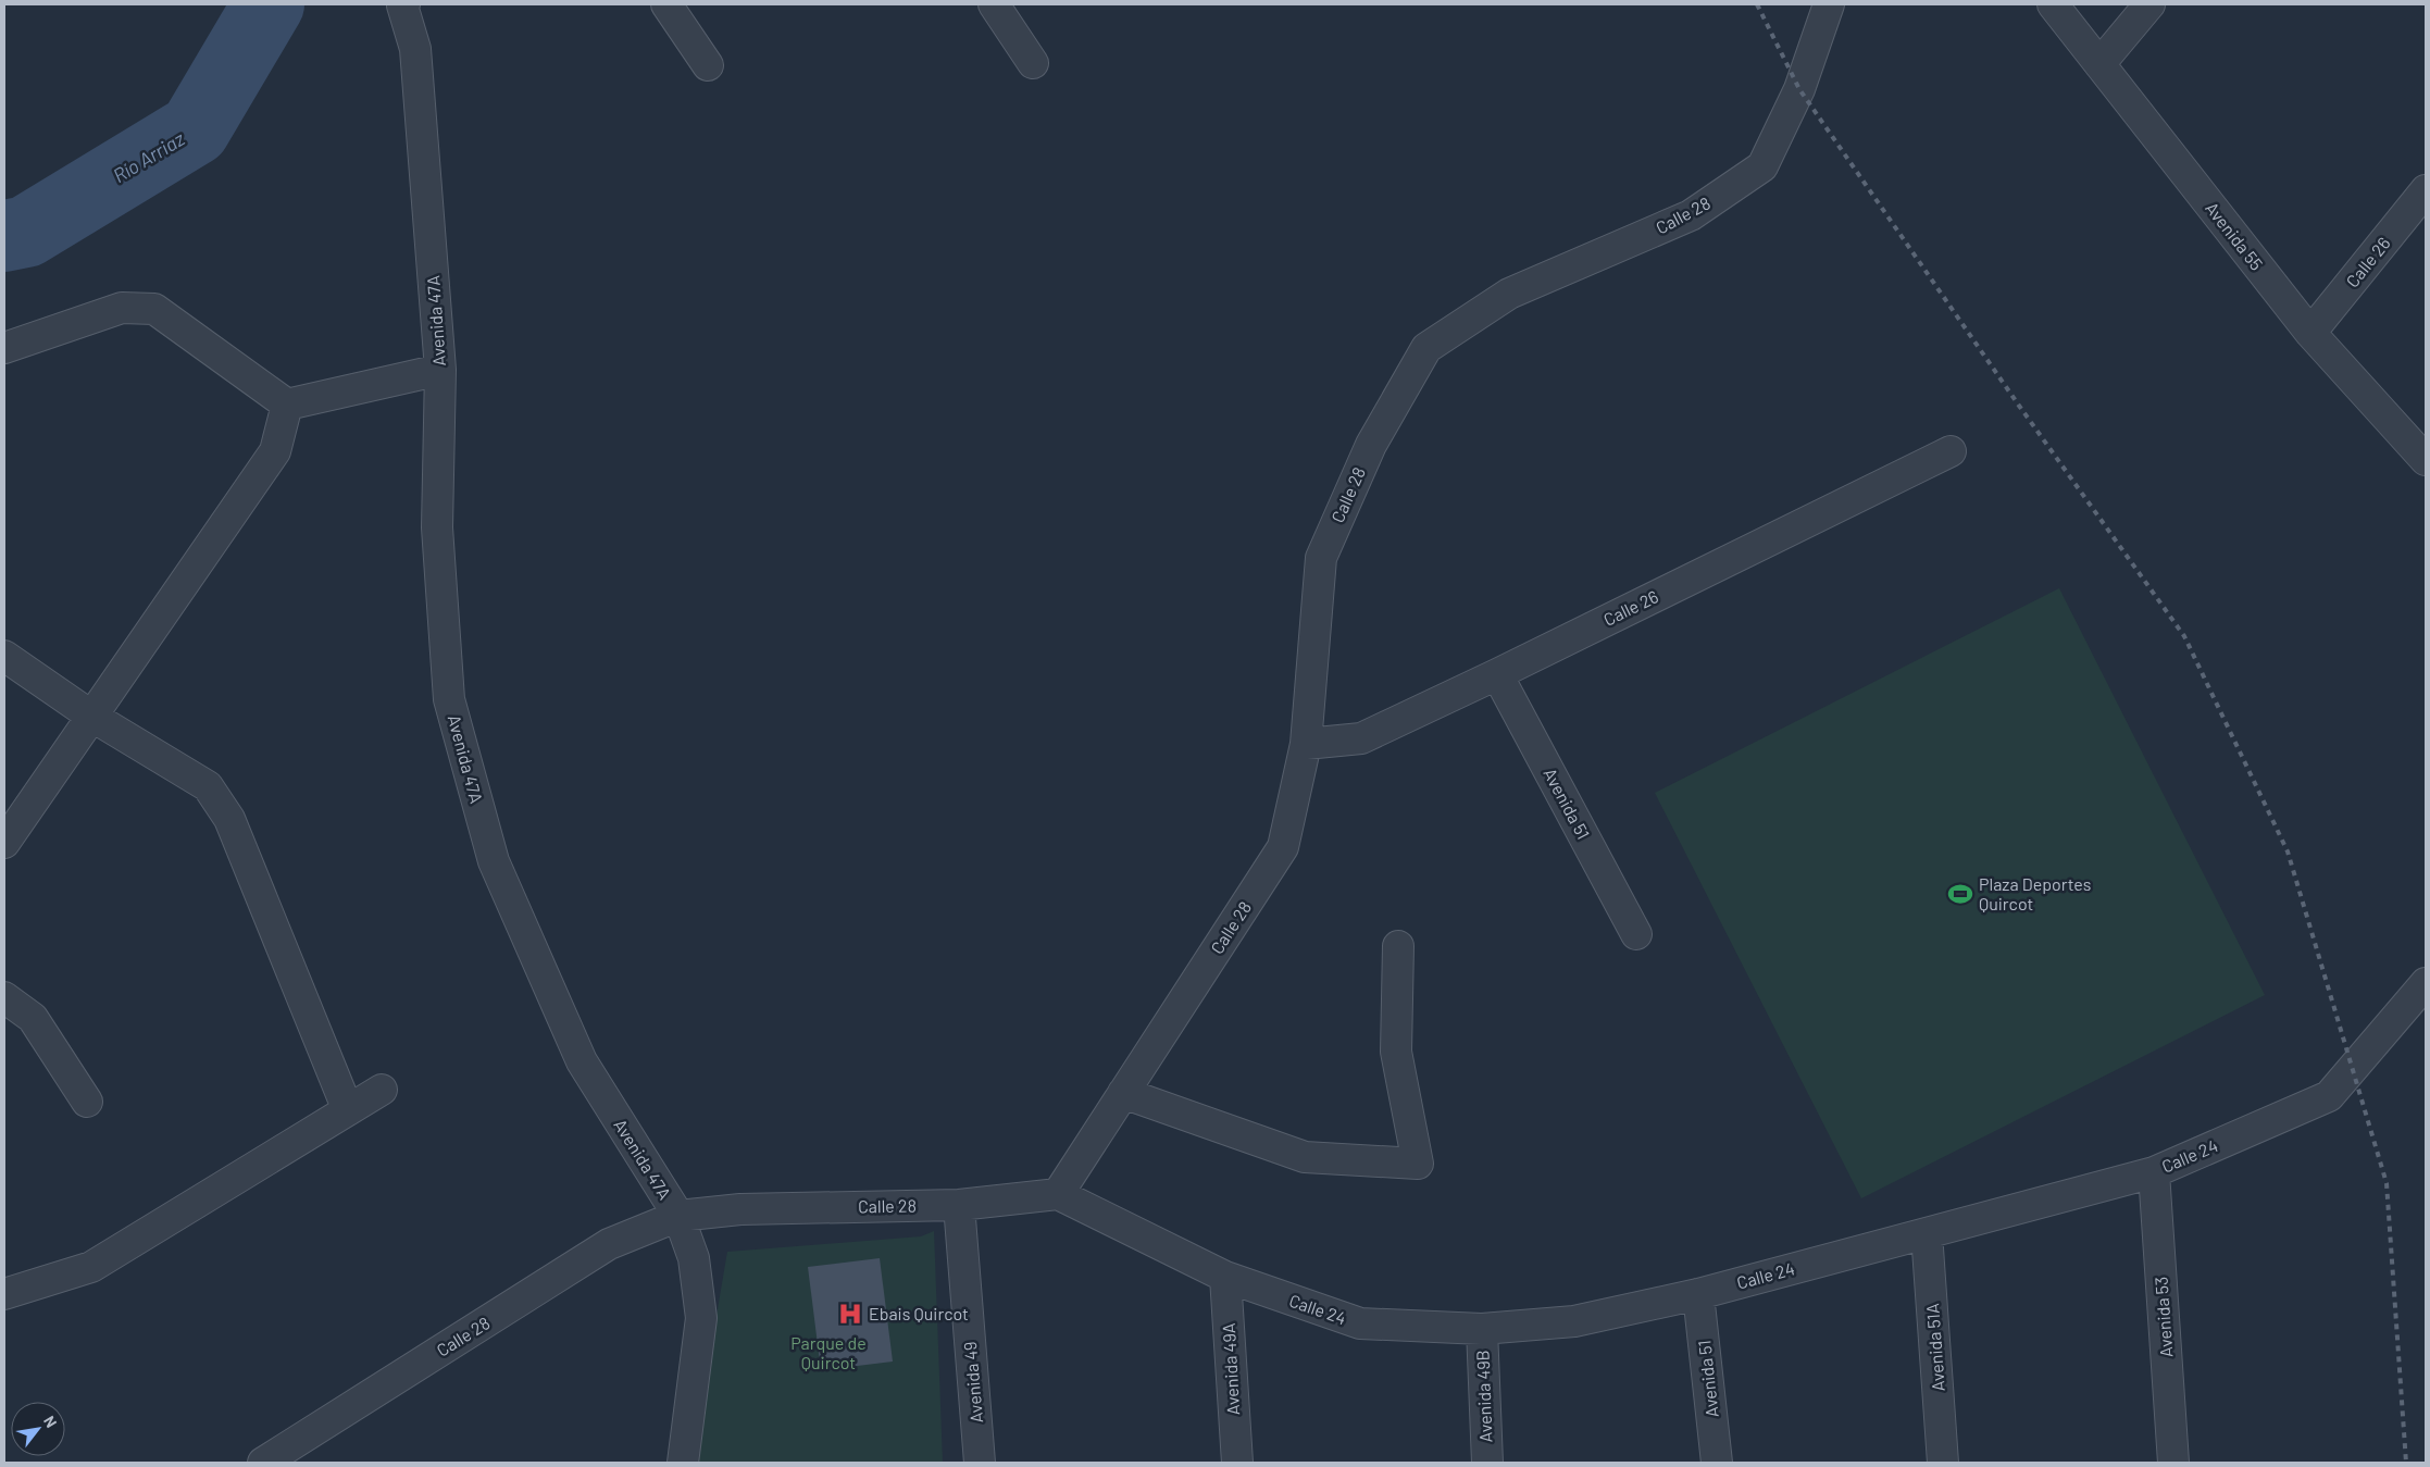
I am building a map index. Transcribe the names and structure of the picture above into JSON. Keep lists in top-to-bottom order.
{
  "streets": {
    "street": [
      "Calle 28",
      "Avenida 55",
      "Calle 26",
      "Avenida 47A",
      "Avenida 51",
      "Calle 24",
      "Avenida 53",
      "Avenida 51A",
      "Avenida 49A",
      "Avenida 49",
      "Avenida 49B"
    ]
  },
  "crossings": [
    ["Calle 28", "Calle 26"],
    ["Calle 28", "Avenida 47A"],
    ["Calle 28", "Calle 24"],
    ["Calle 28", "Avenida 49"],
    ["Avenida 55", "Calle 26"],
    ["Calle 26", "Avenida 51"],
    ["Avenida 51", "Calle 24"],
    ["Calle 24", "Avenida 53"],
    ["Calle 24", "Avenida 51A"],
    ["Calle 24", "Avenida 49A"],
    ["Calle 24", "Avenida 49B"]
  ],
  "water": ["Río Arriaz"],
  "parks": ["Parque de Quircot"],
  "places": {
    "sports": ["Plaza Deportes Quircot"],
    "hospital": ["Ebais Quircot"]
  },
  "north": "top right"
}
